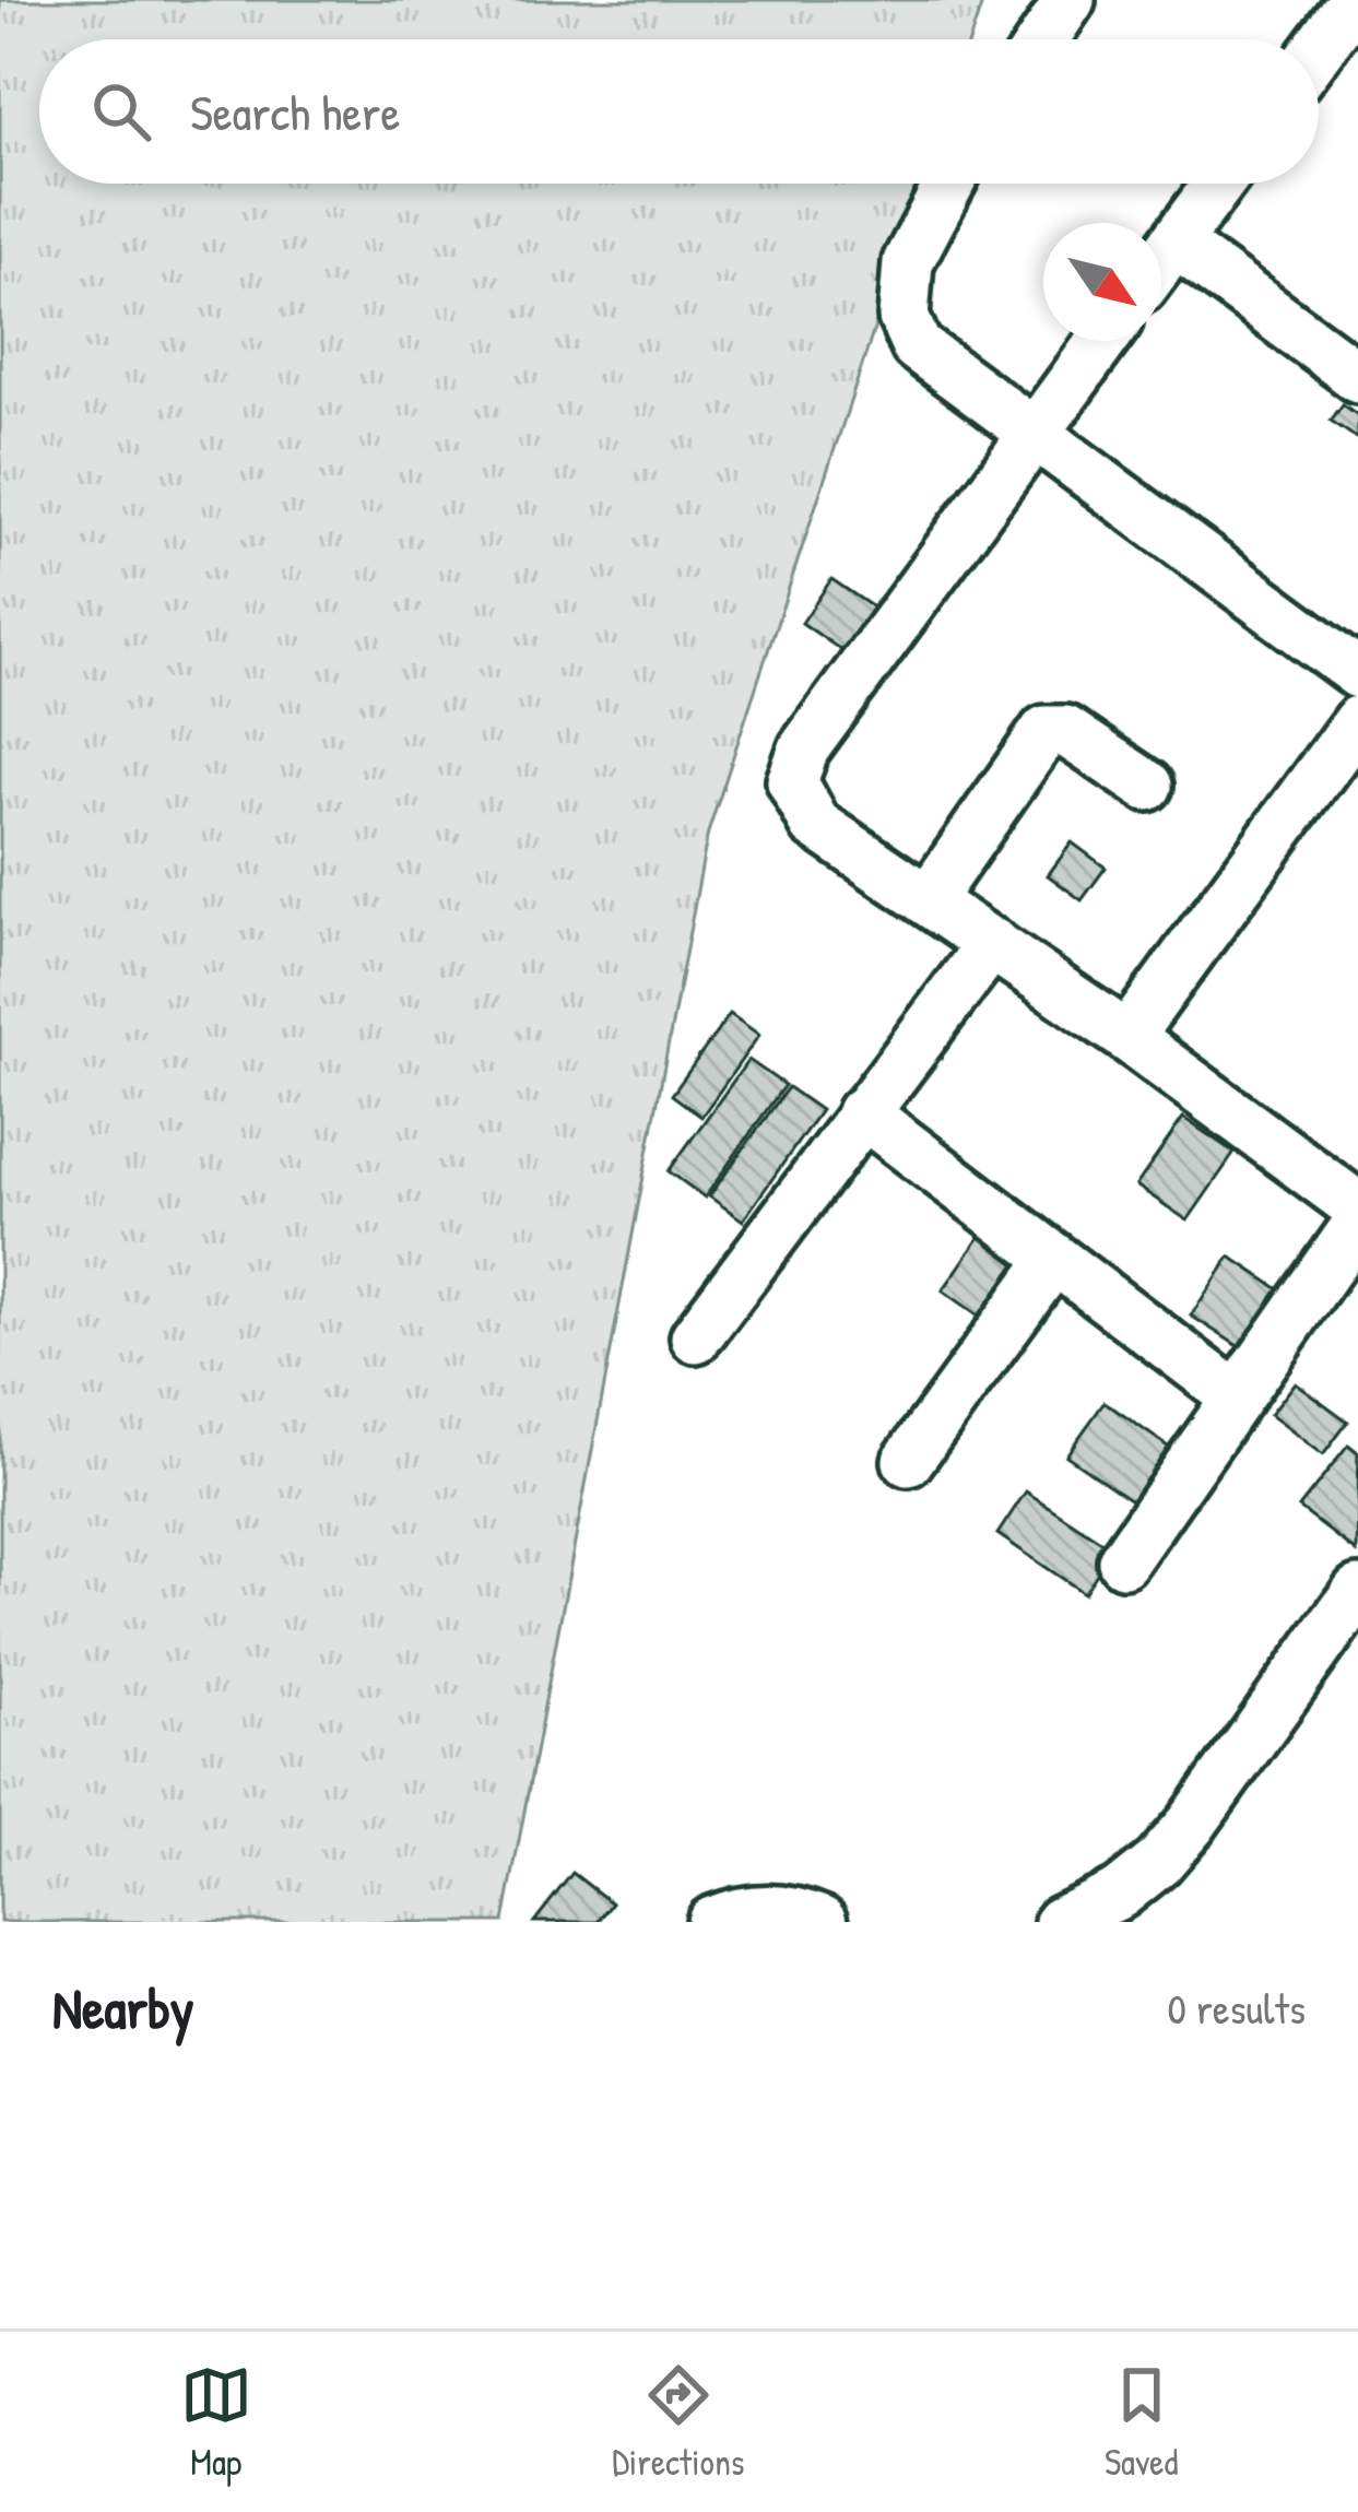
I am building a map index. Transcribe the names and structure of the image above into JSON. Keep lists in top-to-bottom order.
{
  "north": "bottom right",
  "page": {
    "search": "Search here",
    "heading": ["Nearby", "0 results"],
    "nav": ["Map", "Directions", "Saved"]
  }
}
